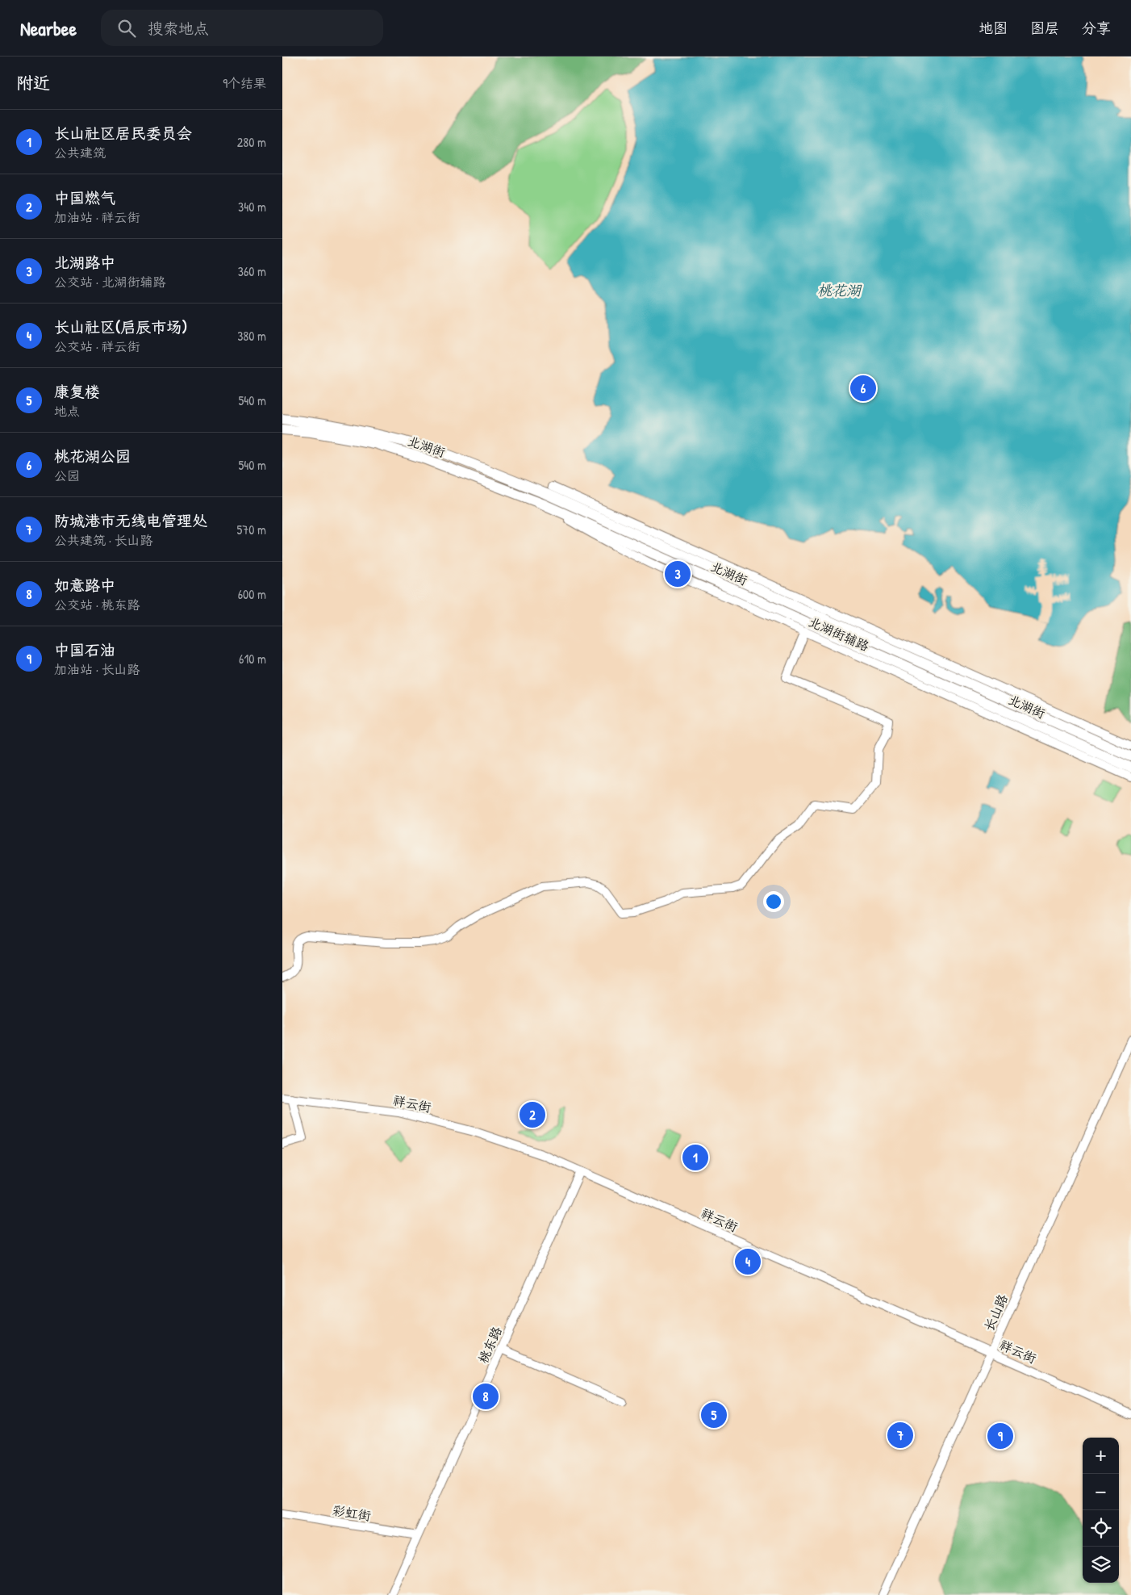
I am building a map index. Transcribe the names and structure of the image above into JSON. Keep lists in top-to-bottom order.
{
  "streets": {
    "main road": ["北湖街"],
    "street": [
      "北湖街辅路",
      "祥云街",
      "长山路",
      "桃东路",
      "彩虹街"
    ]
  },
  "crossings": [
    ["北湖街", "北湖街辅路"],
    ["祥云街", "长山路"],
    ["祥云街", "桃东路"],
    ["桃东路", "彩虹街"]
  ],
  "water": ["桃花湖"],
  "page": {
    "header": "Nearbee",
    "search": "搜索地点",
    "nav": ["地图", "图层", "分享"],
    "heading": ["附近", "9个结果"],
    "list": [
      {
        "mark": "1",
        "name": "长山社区居民委员会",
        "note": "公共建筑",
        "value": "280 m"
      },
      {
        "mark": "2",
        "name": "中国燃气",
        "note": "加油站 · 祥云街",
        "value": "340 m"
      },
      {
        "mark": "3",
        "name": "北湖路中",
        "note": "公交站 · 北湖街辅路",
        "value": "360 m"
      },
      {
        "mark": "4",
        "name": "长山社区(启辰市场)",
        "note": "公交站 · 祥云街",
        "value": "380 m"
      },
      {
        "mark": "5",
        "name": "康复楼",
        "note": "地点",
        "value": "540 m"
      },
      {
        "mark": "6",
        "name": "桃花湖公园",
        "note": "公园",
        "value": "540 m"
      },
      {
        "mark": "7",
        "name": "防城港市无线电管理处",
        "note": "公共建筑 · 长山路",
        "value": "570 m"
      },
      {
        "mark": "8",
        "name": "如意路中",
        "note": "公交站 · 桃东路",
        "value": "600 m"
      },
      {
        "mark": "9",
        "name": "中国石油",
        "note": "加油站 · 长山路",
        "value": "610 m"
      }
    ],
    "pins": [
      "6",
      "3",
      "2",
      "1",
      "4",
      "8",
      "5",
      "7",
      "9"
    ],
    "map_buttons": ["+", "−"]
  }
}
